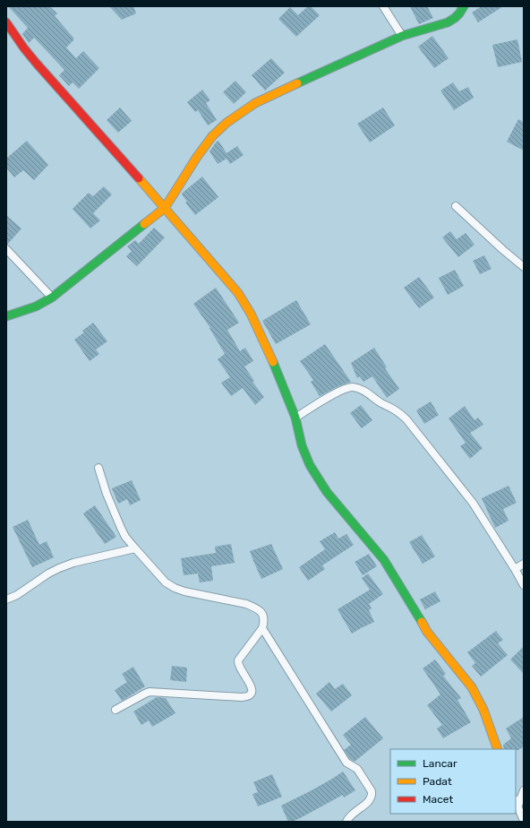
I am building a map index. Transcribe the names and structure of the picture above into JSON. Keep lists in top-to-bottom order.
{
  "legend": ["Lancar", "Padat", "Macet"]
}
